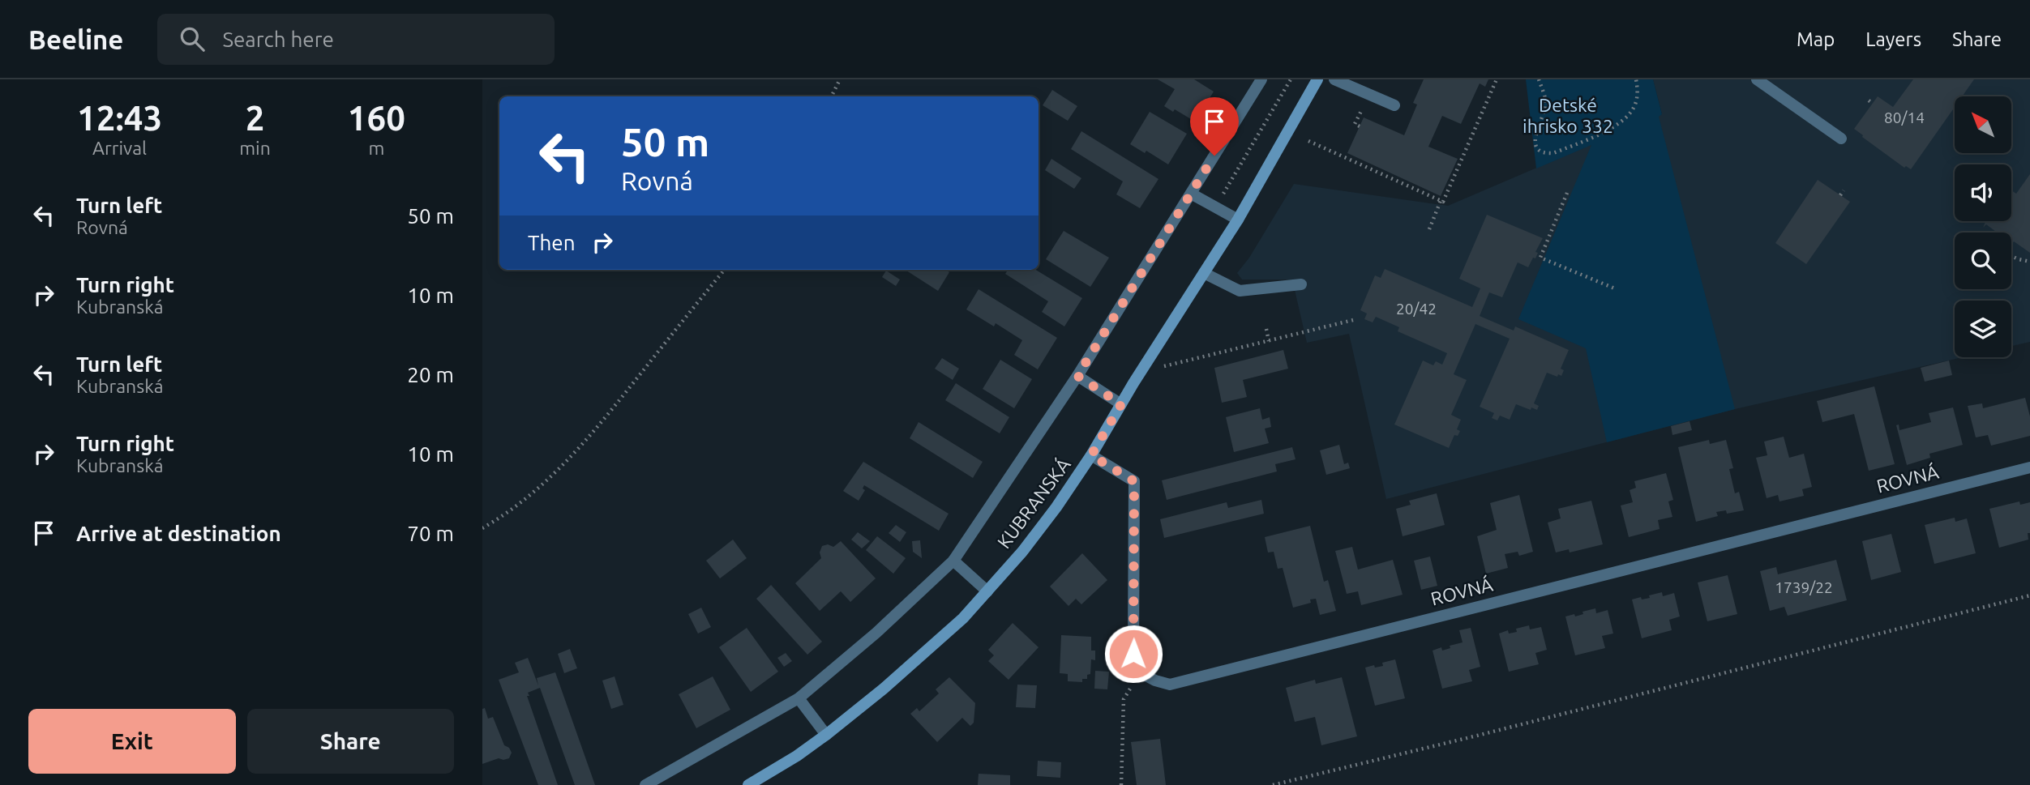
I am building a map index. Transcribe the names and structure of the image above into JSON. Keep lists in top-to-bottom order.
{
  "streets": {
    "street": ["ROVNÁ", "KUBRANSKÁ"]
  },
  "parks": ["Detské ihrisko 332"],
  "house_numbers": ["80/14", "20/42", "1739/22"],
  "north": "top left",
  "page": {
    "header": "Beeline",
    "search": "Search here",
    "nav": ["Map", "Layers", "Share"],
    "eta": [
      "12:43",
      "Arrival",
      "2",
      "min",
      "160",
      "m"
    ],
    "turn": ["50 m", "Rovná"],
    "list": [
      {
        "name": "Turn left",
        "note": "Rovná",
        "value": "50 m"
      },
      {
        "name": "Turn right",
        "note": "Kubranská",
        "value": "10 m"
      },
      {
        "name": "Turn left",
        "note": "Kubranská",
        "value": "20 m"
      },
      {
        "name": "Turn right",
        "note": "Kubranská",
        "value": "10 m"
      },
      {
        "name": "Arrive at destination",
        "value": "70 m"
      }
    ],
    "then": "Then",
    "buttons": ["Exit", "Share"]
  }
}
